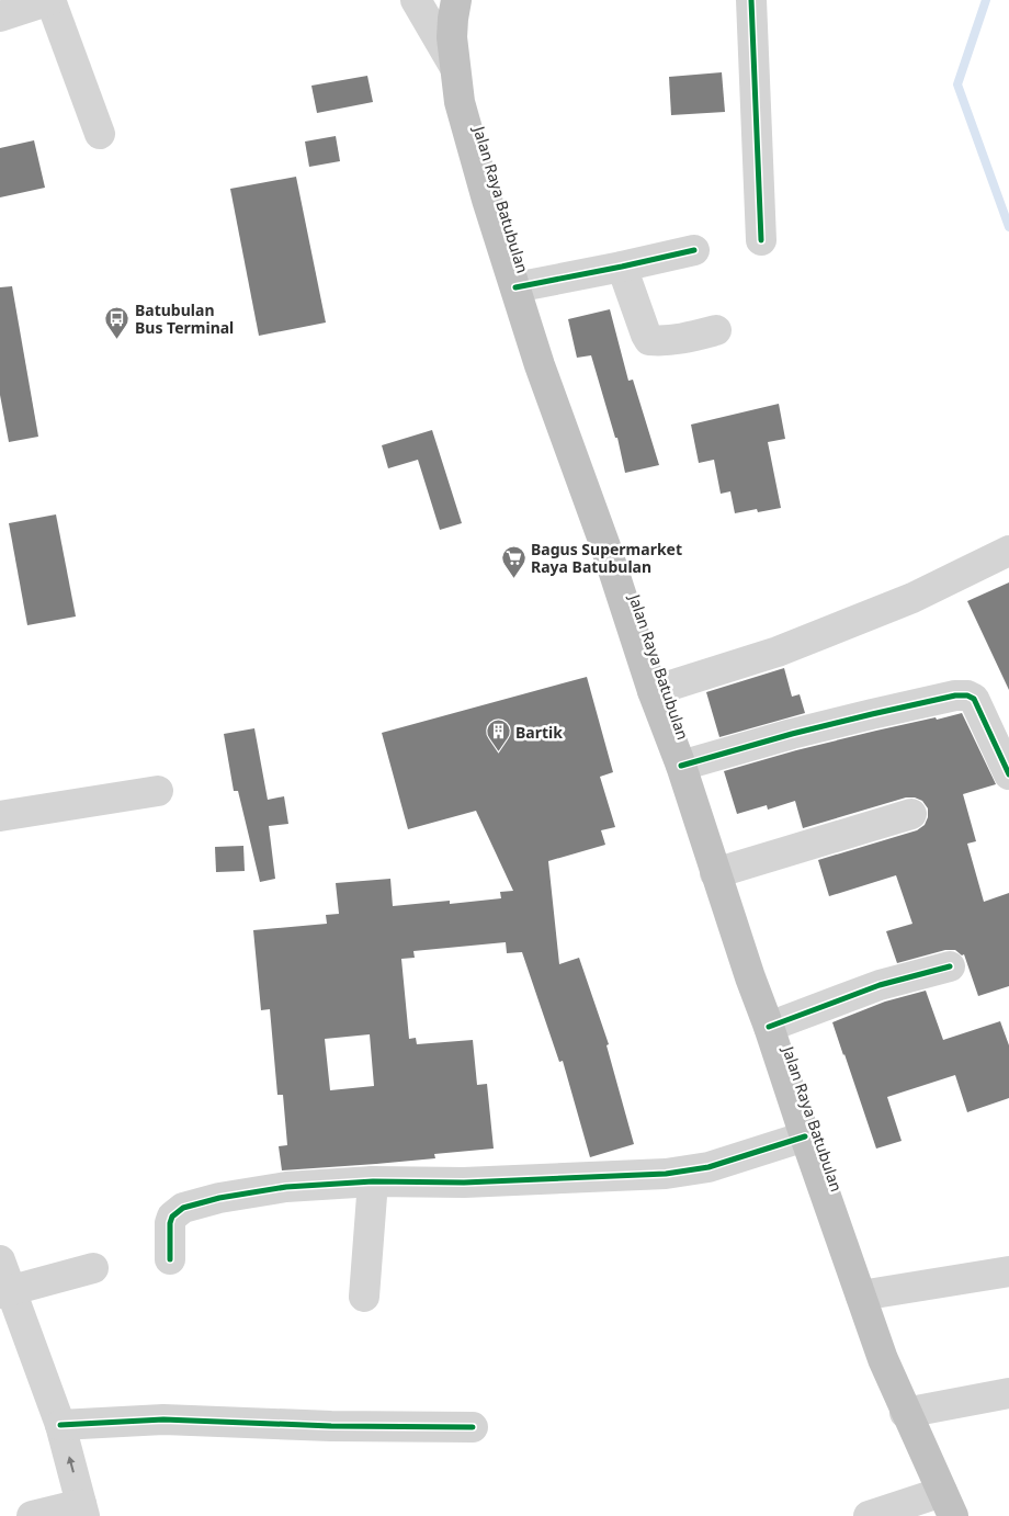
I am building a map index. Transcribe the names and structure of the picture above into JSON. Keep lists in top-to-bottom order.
{
  "streets": {
    "highway": ["Jalan Raya Batubulan"]
  },
  "places": {
    "bus stop": ["Batubulan Bus Terminal"],
    "supermarket": ["Bagus Supermarket Raya Batubulan"],
    "building": ["Bartik"]
  }
}
